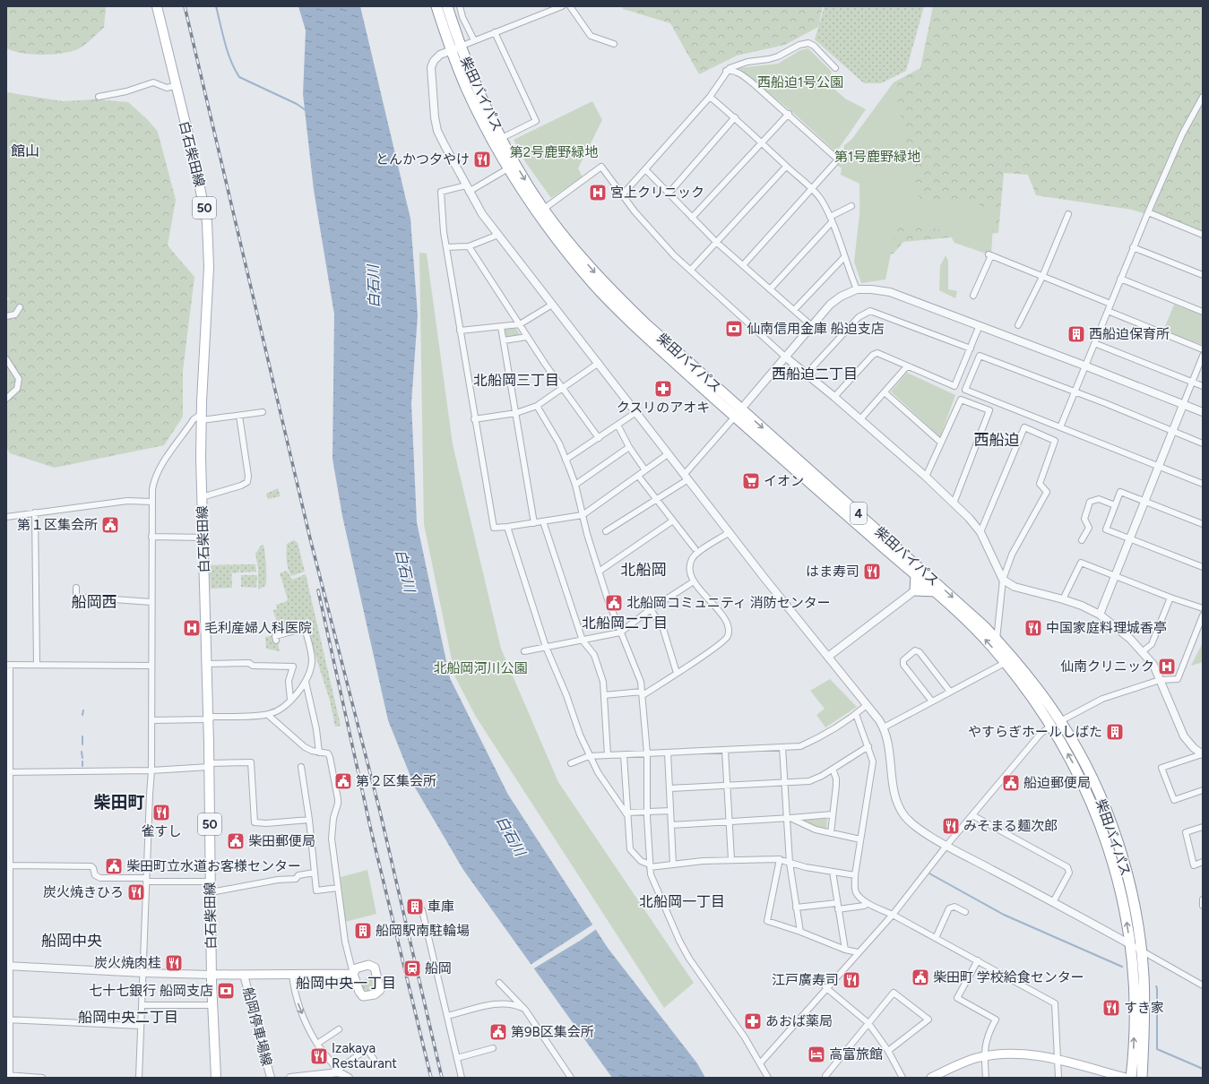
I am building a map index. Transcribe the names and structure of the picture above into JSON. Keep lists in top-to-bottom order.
{
  "streets": {
    "highway": ["柴田バイパス", "4"],
    "main road": ["白石柴田線", "50"],
    "street": ["船岡停車場線"]
  },
  "districts": [
    "館山",
    "西船迫二丁目",
    "北船岡三丁目",
    "西船迫",
    "北船岡",
    "船岡西",
    "北船岡二丁目",
    "柴田町",
    "北船岡一丁目",
    "船岡中央",
    "船岡中央一丁目",
    "船岡中央二丁目"
  ],
  "water": ["白石川"],
  "parks": [
    "西船迫1号公園",
    "第2号鹿野緑地",
    "第1号鹿野緑地",
    "北船岡河川公園"
  ],
  "places": {
    "restaurant": [
      "とんかつ夕やけ",
      "はま寿司",
      "中国家庭料理城香亭",
      "雀すし",
      "みそまる麺次郎",
      "炭火焼きひろ",
      "炭火焼肉桂",
      "江戸廣寿司",
      "すき家",
      "Izakaya Restaurant"
    ],
    "hospital": ["宮上クリニック", "毛利産婦人科医院", "仙南クリニック"],
    "bank": ["仙南信用金庫 船迫支店", "七十七銀行 船岡支店"],
    "building": [
      "西船迫保育所",
      "やすらぎホールしばた",
      "車庫",
      "船岡駅南駐輪場"
    ],
    "pharmacy": ["クスリのアオキ", "あおば薬局"],
    "supermarket": ["イオン"],
    "public building": [
      "第１区集会所",
      "北船岡コミュニティ 消防センター",
      "第２区集会所",
      "船迫郵便局",
      "柴田郵便局",
      "柴田町立水道お客様センター",
      "柴田町 学校給食センター",
      "第9B区集会所"
    ],
    "station": ["船岡"],
    "hotel": ["高富旅館"]
  }
}
